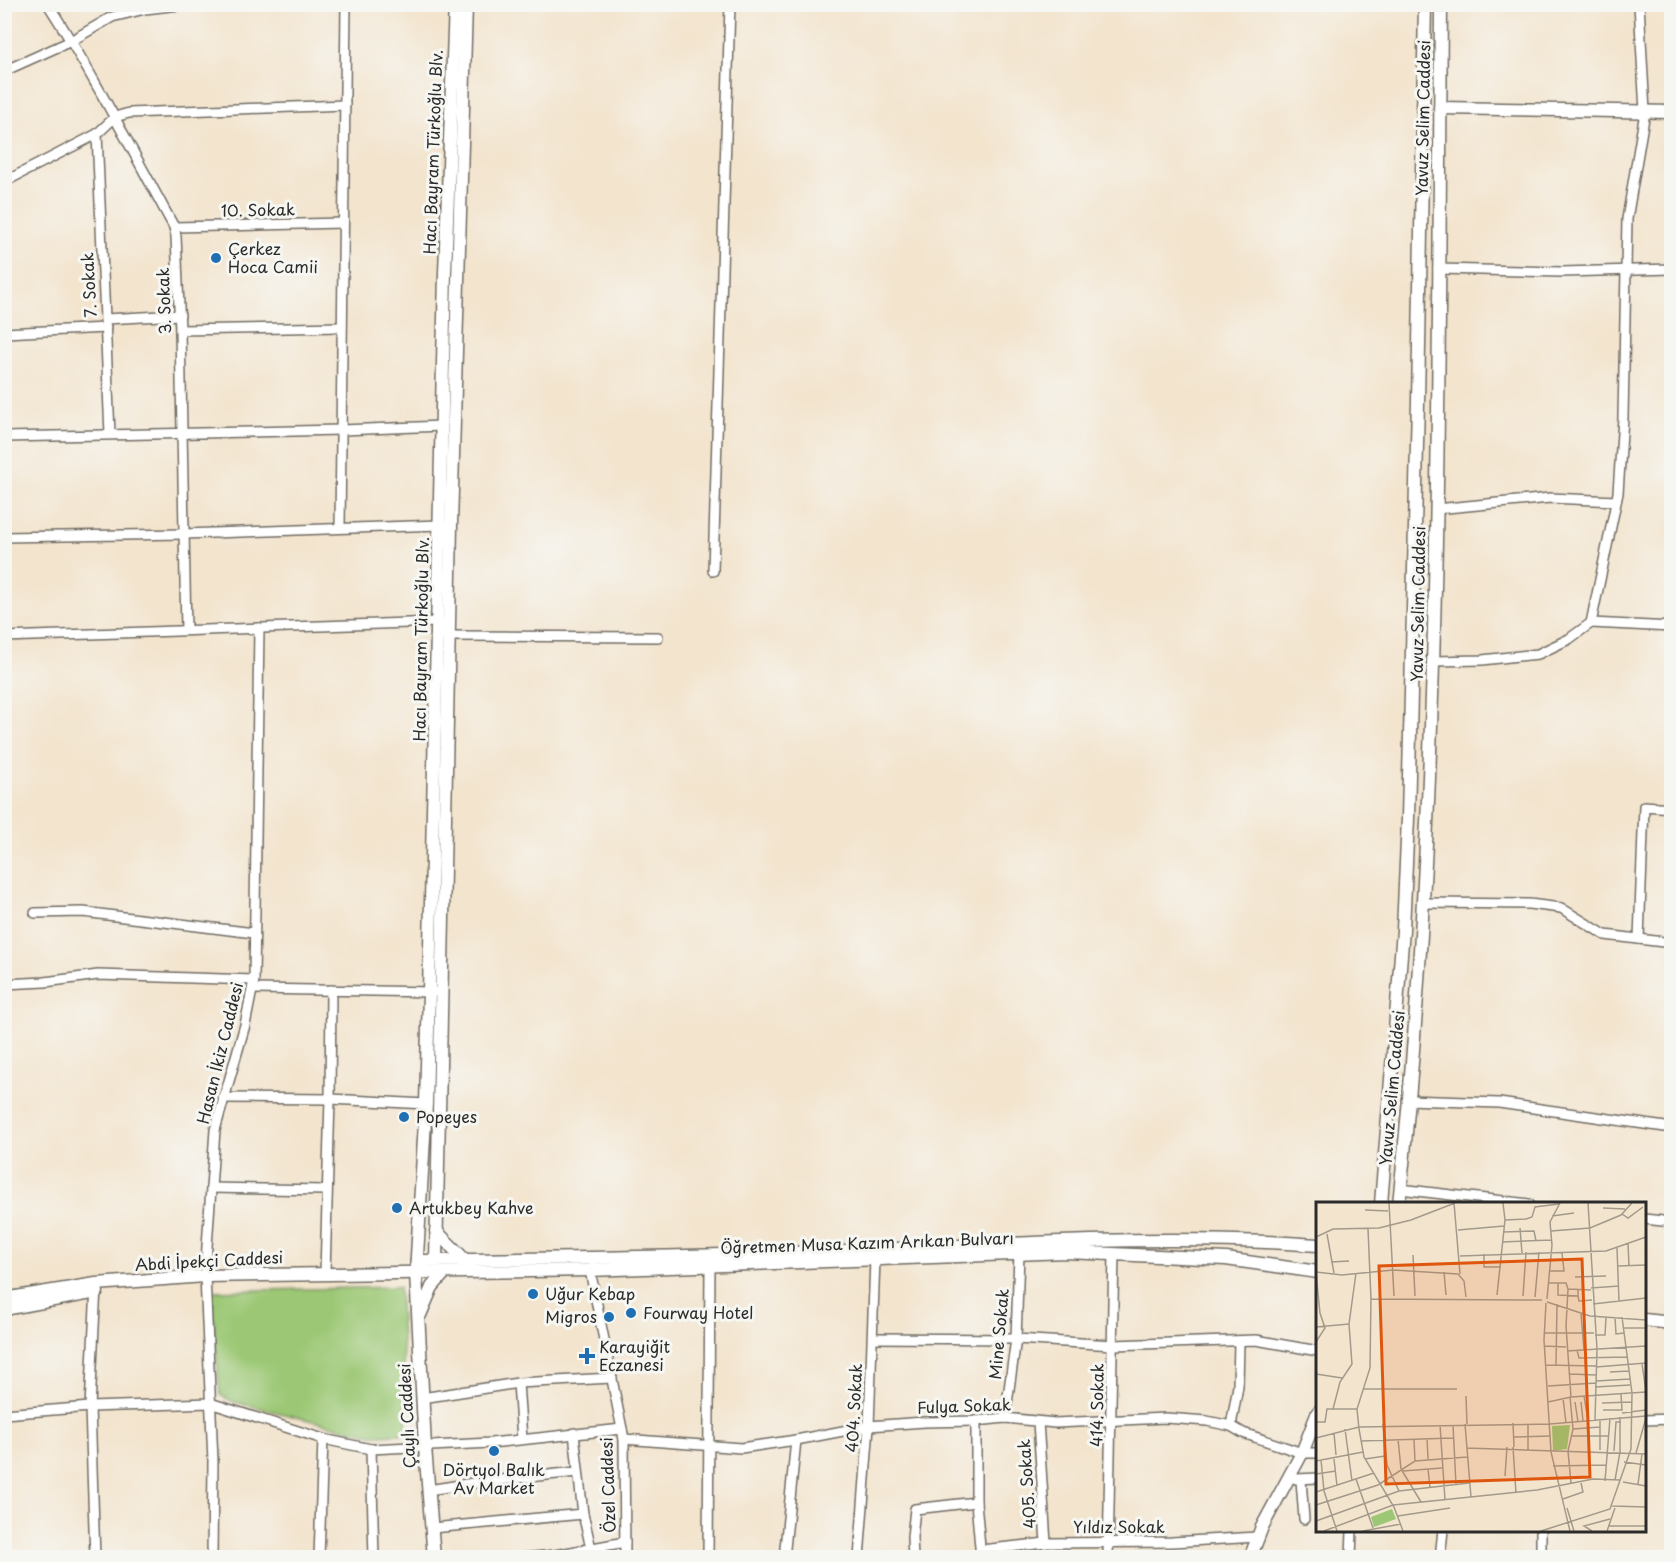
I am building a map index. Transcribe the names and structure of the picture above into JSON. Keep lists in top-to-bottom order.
{
  "streets": {
    "street": [
      "Yavuz Selim Caddesi",
      "Hacı Bayram Türkoğlu Blv.",
      "10. Sokak",
      "7. Sokak",
      "3. Sokak",
      "Hasan İkiz Caddesi",
      "Öğretmen Musa Kazım Arıkan Bulvarı",
      "Abdi İpekçi Caddesi",
      "Mine Sokak",
      "414. Sokak",
      "Fulya Sokak",
      "404. Sokak",
      "Çaylı Caddesi",
      "405. Sokak",
      "Özel Caddesi",
      "Yıldız Sokak"
    ]
  },
  "crossings": [
    ["Hacı Bayram Türkoğlu Blv.", "Öğretmen Musa Kazım Arıkan Bulvarı"],
    ["Hacı Bayram Türkoğlu Blv.", "Abdi İpekçi Caddesi"],
    ["Hacı Bayram Türkoğlu Blv.", "Çaylı Caddesi"],
    ["10. Sokak", "3. Sokak"],
    ["Hasan İkiz Caddesi", "Abdi İpekçi Caddesi"],
    ["Hasan İkiz Caddesi", "Fulya Sokak"],
    ["Öğretmen Musa Kazım Arıkan Bulvarı", "Abdi İpekçi Caddesi"],
    ["Öğretmen Musa Kazım Arıkan Bulvarı", "Mine Sokak"],
    ["Öğretmen Musa Kazım Arıkan Bulvarı", "414. Sokak"],
    ["Öğretmen Musa Kazım Arıkan Bulvarı", "404. Sokak"],
    ["Öğretmen Musa Kazım Arıkan Bulvarı", "Çaylı Caddesi"],
    ["Öğretmen Musa Kazım Arıkan Bulvarı", "Özel Caddesi"],
    ["Abdi İpekçi Caddesi", "Çaylı Caddesi"],
    ["Mine Sokak", "Fulya Sokak"],
    ["414. Sokak", "Fulya Sokak"],
    ["414. Sokak", "Yıldız Sokak"],
    ["Fulya Sokak", "404. Sokak"],
    ["Fulya Sokak", "Çaylı Caddesi"],
    ["Fulya Sokak", "405. Sokak"],
    ["Fulya Sokak", "Özel Caddesi"],
    ["405. Sokak", "Yıldız Sokak"]
  ],
  "places": {
    "other": [
      "Çerkez Hoca Camii",
      "Popeyes",
      "Artukbey Kahve",
      "Uğur Kebap",
      "Fourway Hotel",
      "Migros",
      "Dörtyol Balık Av Market"
    ],
    "health": ["Karayiğit Eczanesi"]
  }
}
